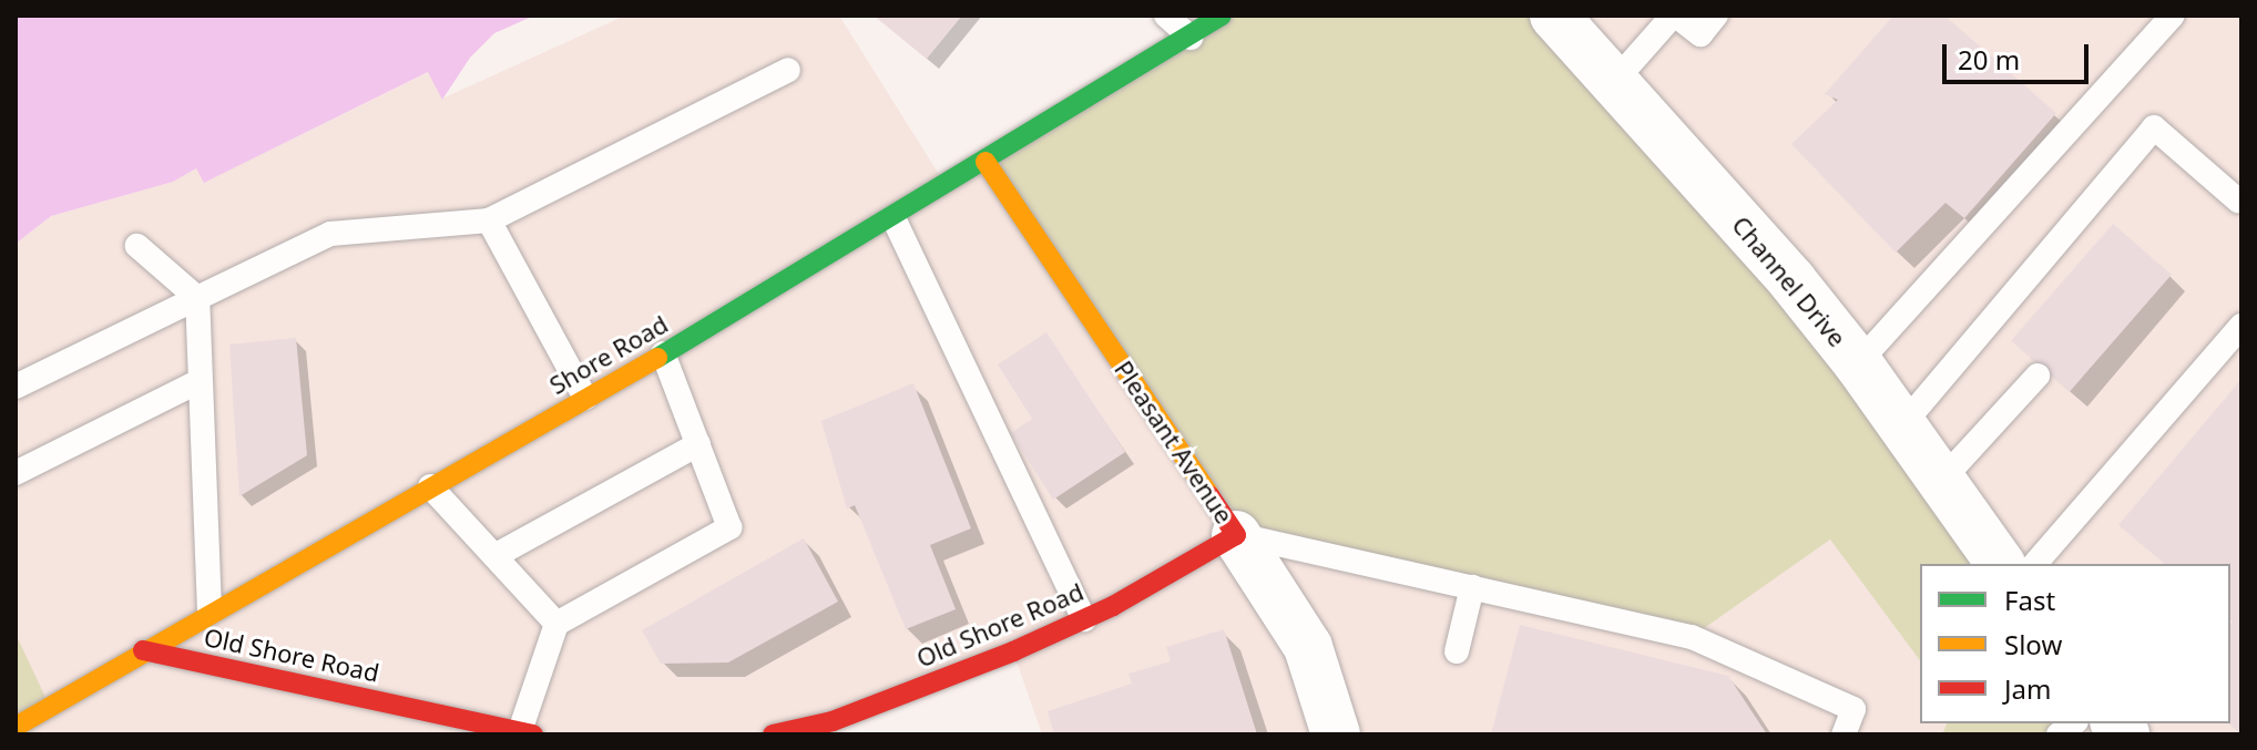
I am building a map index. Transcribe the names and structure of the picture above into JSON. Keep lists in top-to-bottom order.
{
  "streets": {
    "main road": ["Shore Road", "Pleasant Avenue", "Old Shore Road"],
    "street": ["Channel Drive"]
  },
  "crossings": [
    ["Shore Road", "Pleasant Avenue"],
    ["Shore Road", "Old Shore Road"],
    ["Pleasant Avenue", "Old Shore Road"]
  ],
  "legend": ["Fast", "Slow", "Jam"],
  "scale_bar": "20 m"
}
